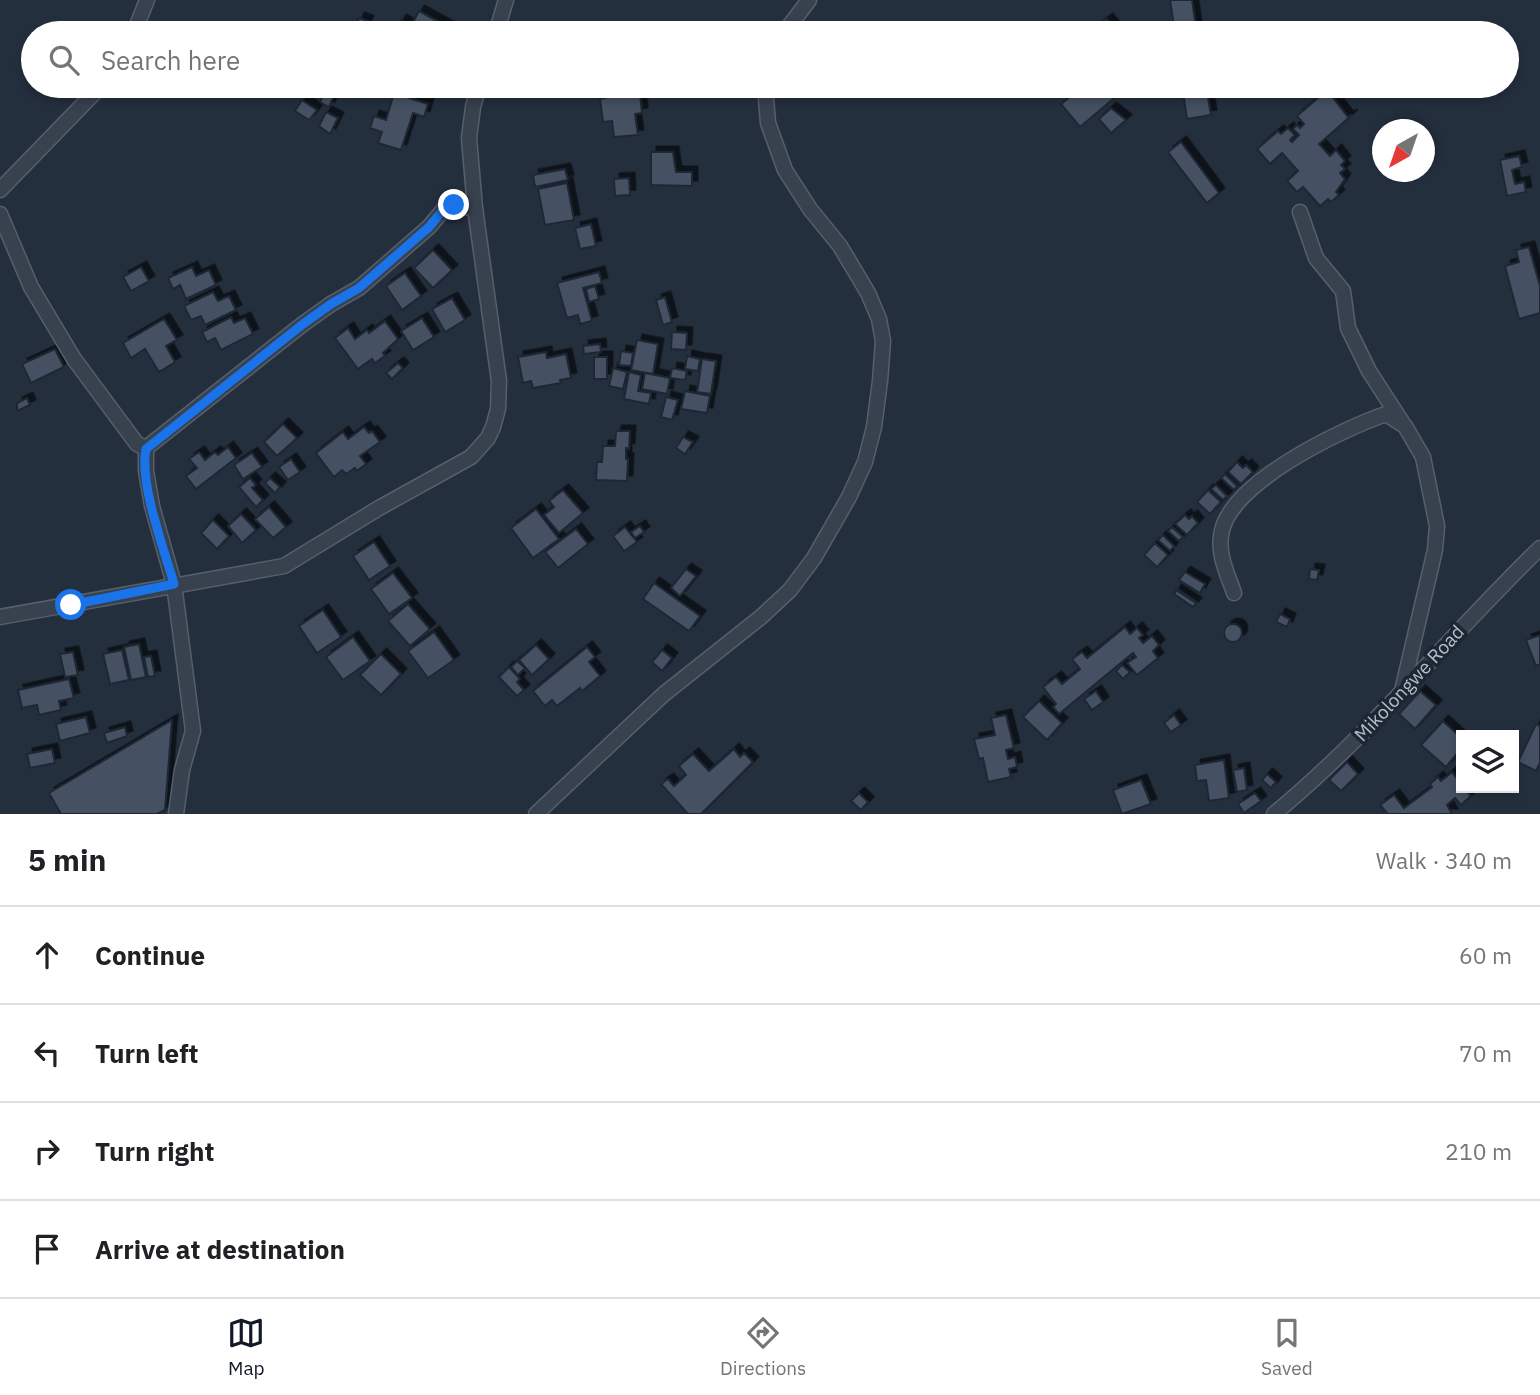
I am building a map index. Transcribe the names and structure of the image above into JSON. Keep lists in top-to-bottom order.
{
  "streets": {
    "street": ["Mikolongwe Road"]
  },
  "north": "bottom left",
  "page": {
    "search": "Search here",
    "heading": ["5 min", "Walk · 340 m"],
    "list": [
      ["Continue", "60 m"],
      ["Turn left", "70 m"],
      ["Turn right", "210 m"],
      "Arrive at destination"
    ],
    "nav": ["Map", "Directions", "Saved"]
  }
}
